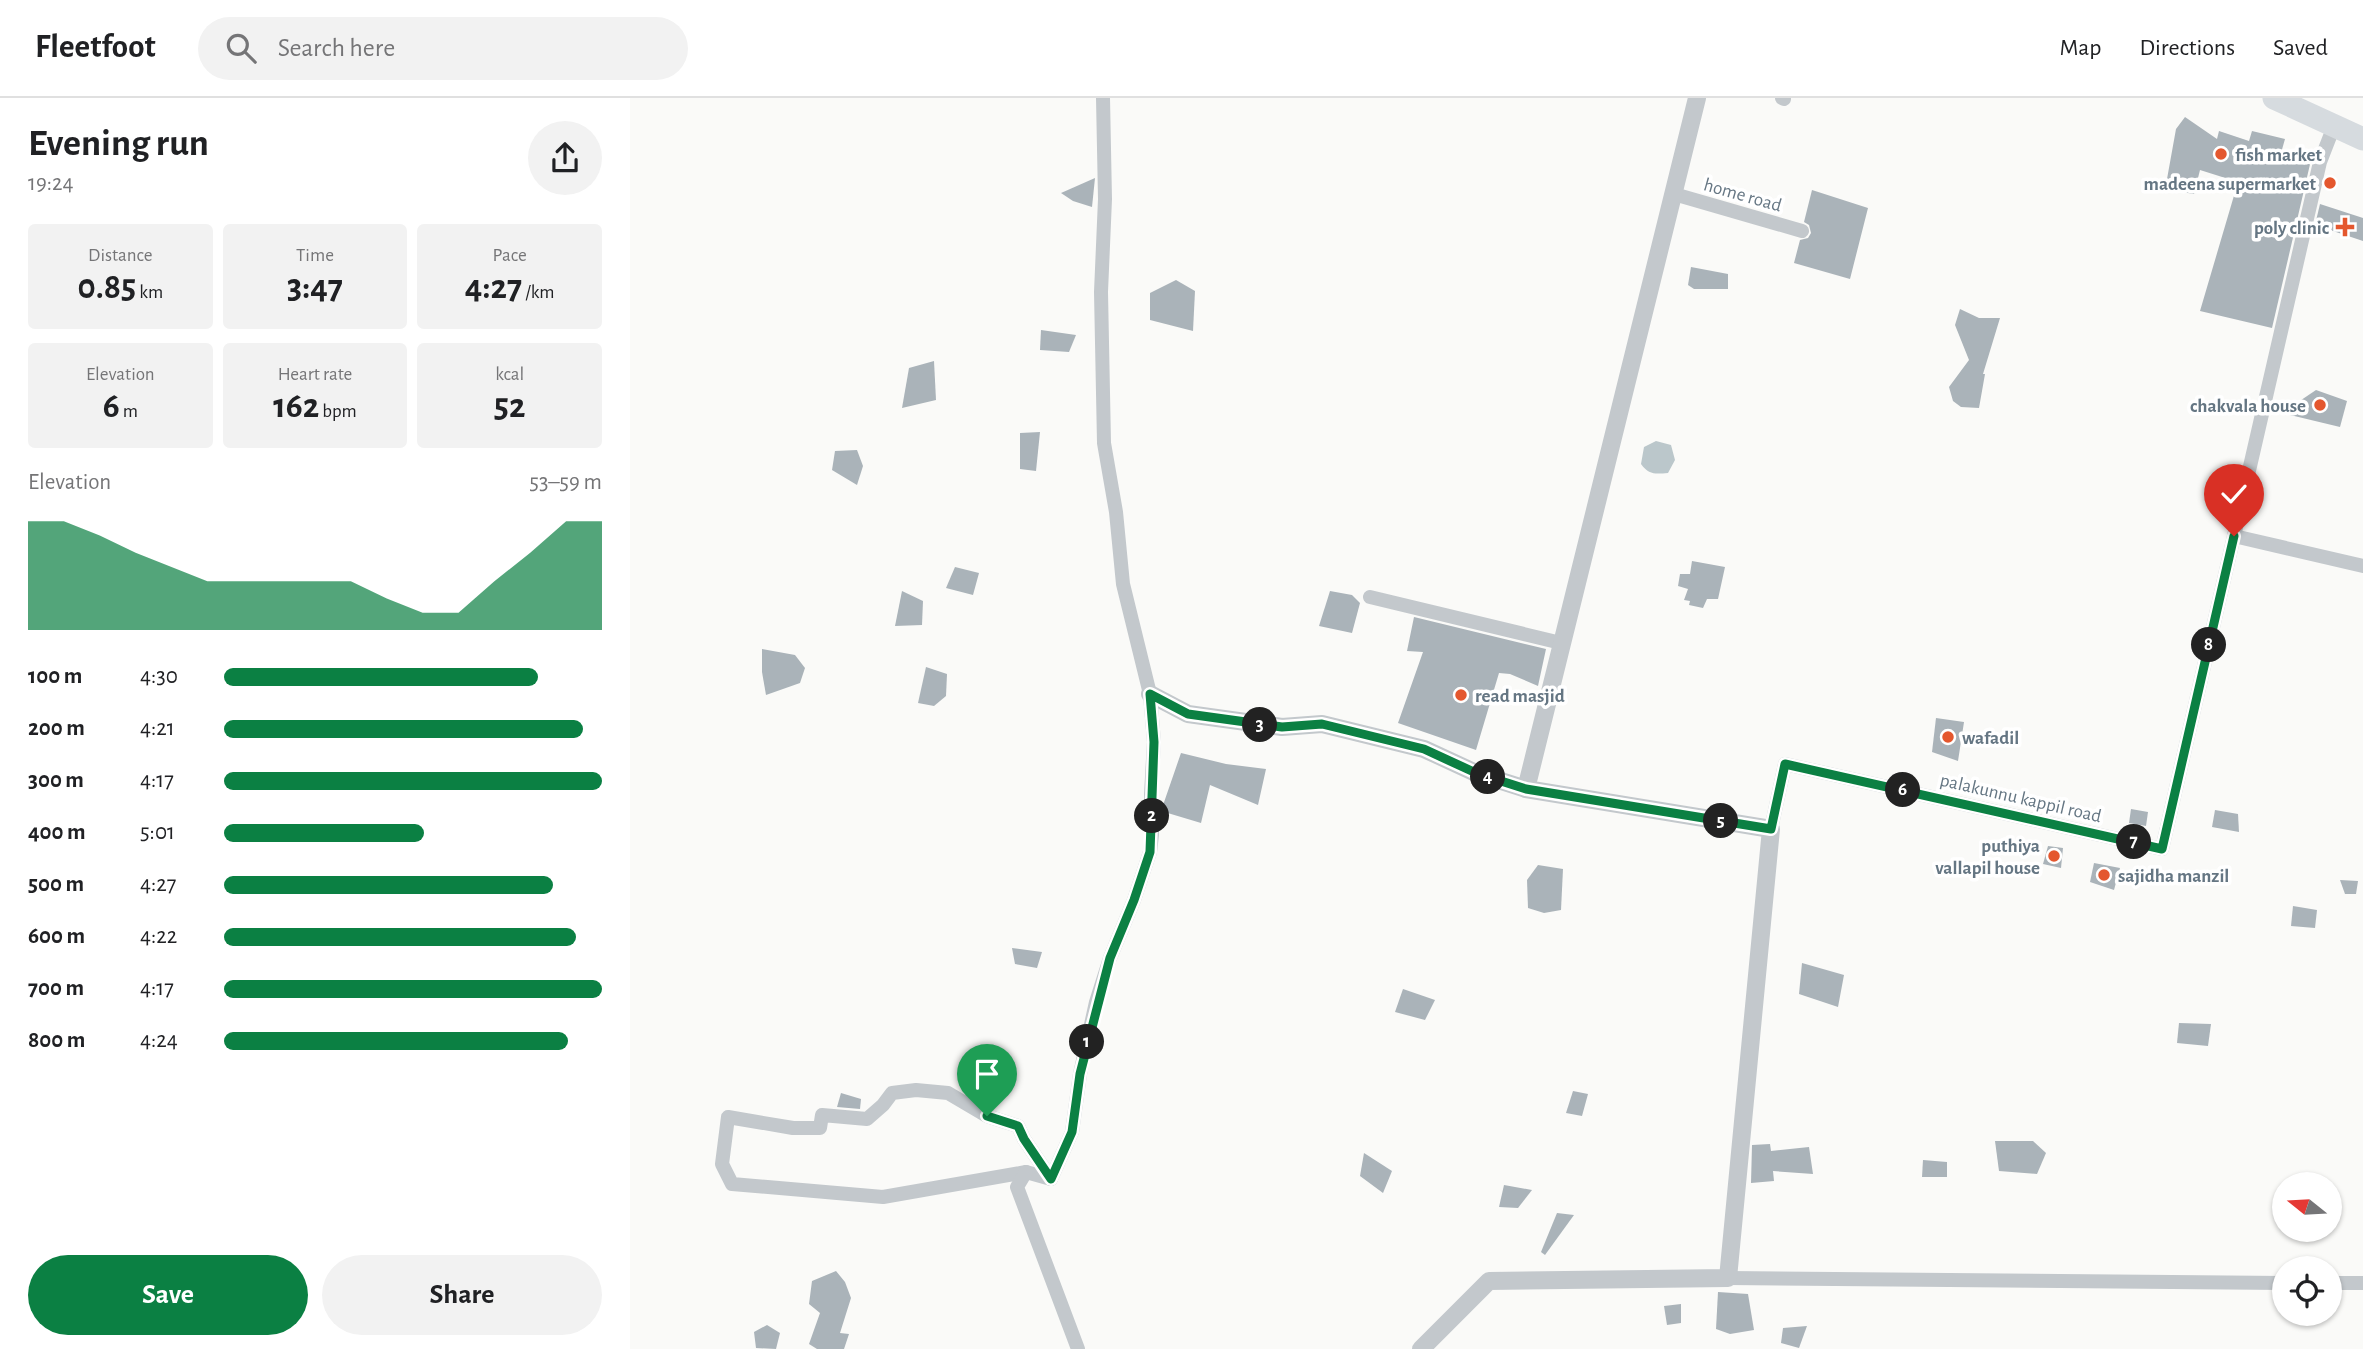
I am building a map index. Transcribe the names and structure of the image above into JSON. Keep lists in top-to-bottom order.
{
  "streets": {
    "street": ["home road", "palakunnu kappil road"]
  },
  "places": {
    "other": [
      "fish market",
      "madeena supermarket",
      "chakvala house",
      "read masjid",
      "wafadil",
      "puthiya vallapil house",
      "sajidha manzil"
    ],
    "health": ["poly clinic"]
  },
  "north": "left",
  "page": {
    "header": "Fleetfoot",
    "search": "Search here",
    "nav": ["Map", "Directions", "Saved"],
    "heading": ["Evening run", "19:24"],
    "stats": [
      ["Distance", "0.85 km"],
      ["Time", "3:47"],
      ["Pace", "4:27 /km"],
      ["Elevation", "6 m"],
      ["Heart rate", "162 bpm"],
      ["kcal", "52"]
    ],
    "chart": ["Elevation", "53–59 m"],
    "pins": [
      "8",
      "3",
      "4",
      "6",
      "2",
      "5",
      "7",
      "1"
    ],
    "list": [
      {
        "name": "100 m",
        "note": "4:30"
      },
      {
        "name": "200 m",
        "note": "4:21"
      },
      {
        "name": "300 m",
        "note": "4:17"
      },
      {
        "name": "400 m",
        "note": "5:01"
      },
      {
        "name": "500 m",
        "note": "4:27"
      },
      {
        "name": "600 m",
        "note": "4:22"
      },
      {
        "name": "700 m",
        "note": "4:17"
      },
      {
        "name": "800 m",
        "note": "4:24"
      }
    ],
    "buttons": ["Save", "Share"]
  }
}
